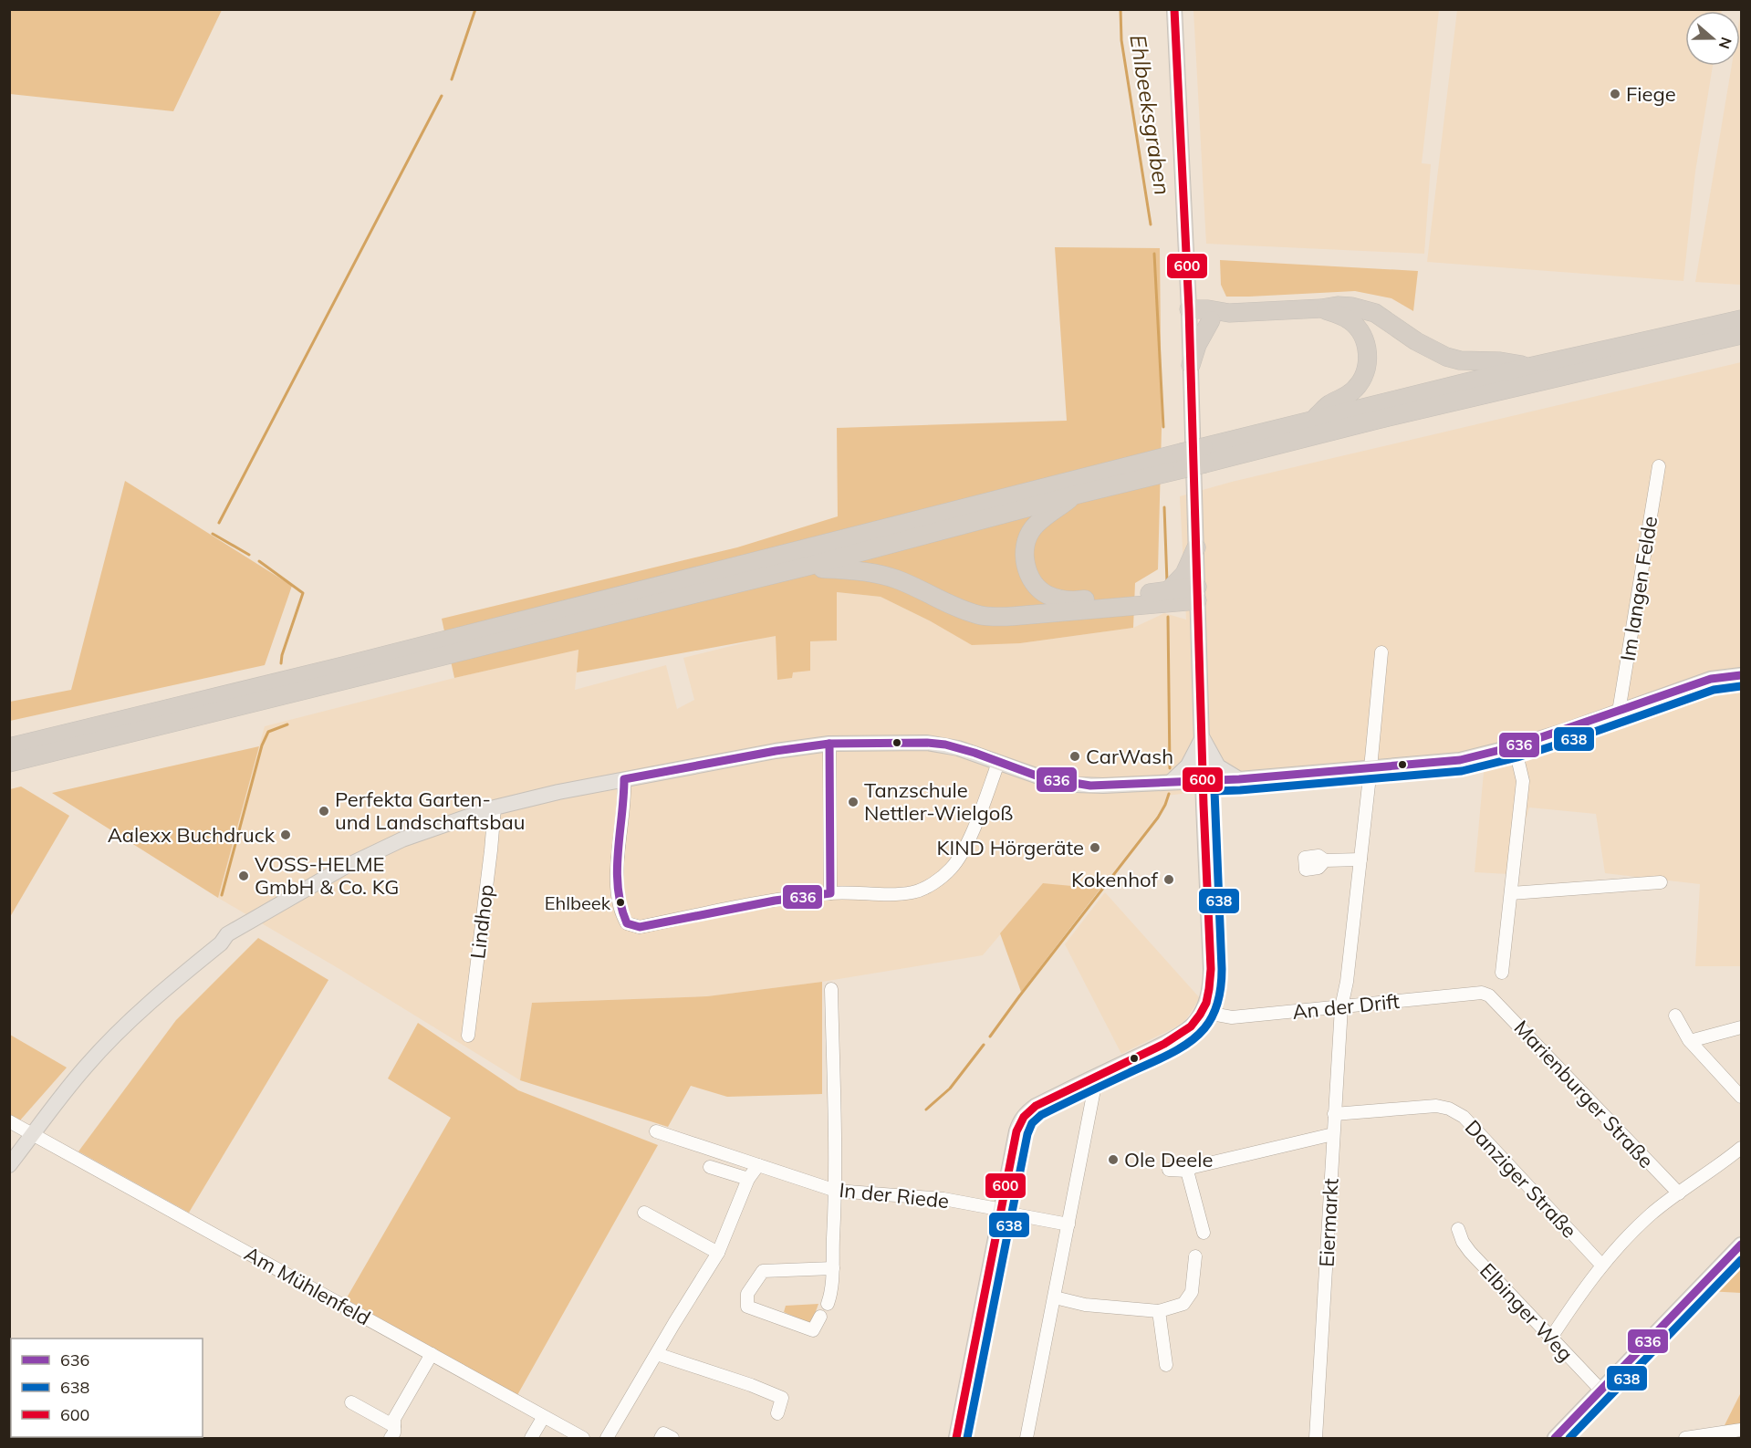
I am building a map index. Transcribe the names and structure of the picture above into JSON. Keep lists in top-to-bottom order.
{
  "streets": {
    "street": [
      "Im langen Felde",
      "Lindhop",
      "An der Drift",
      "Marienburger Straße",
      "Danziger Straße",
      "In der Riede",
      "Eiermarkt",
      "Am Mühlenfeld",
      "Elbinger Weg"
    ]
  },
  "crossings": [
    ["An der Drift", "Marienburger Straße"],
    ["An der Drift", "Eiermarkt"],
    ["Danziger Straße", "Eiermarkt"]
  ],
  "water": ["Ehlbeeksgraben"],
  "places": [
    "Fiege",
    "CarWash",
    "Tanzschule Nettler-Wielgoß",
    "Perfekta Garten- und Landschaftsbau",
    "Aalexx Buchdruck",
    "KIND Hörgeräte",
    "VOSS-HELME GmbH & Co. KG",
    "Kokenhof",
    "Ehlbeek",
    "Ole Deele"
  ],
  "lines": ["transit line 600", "transit line 636", "transit line 638"],
  "legend": ["636", "638", "600"],
  "north": "right"
}
